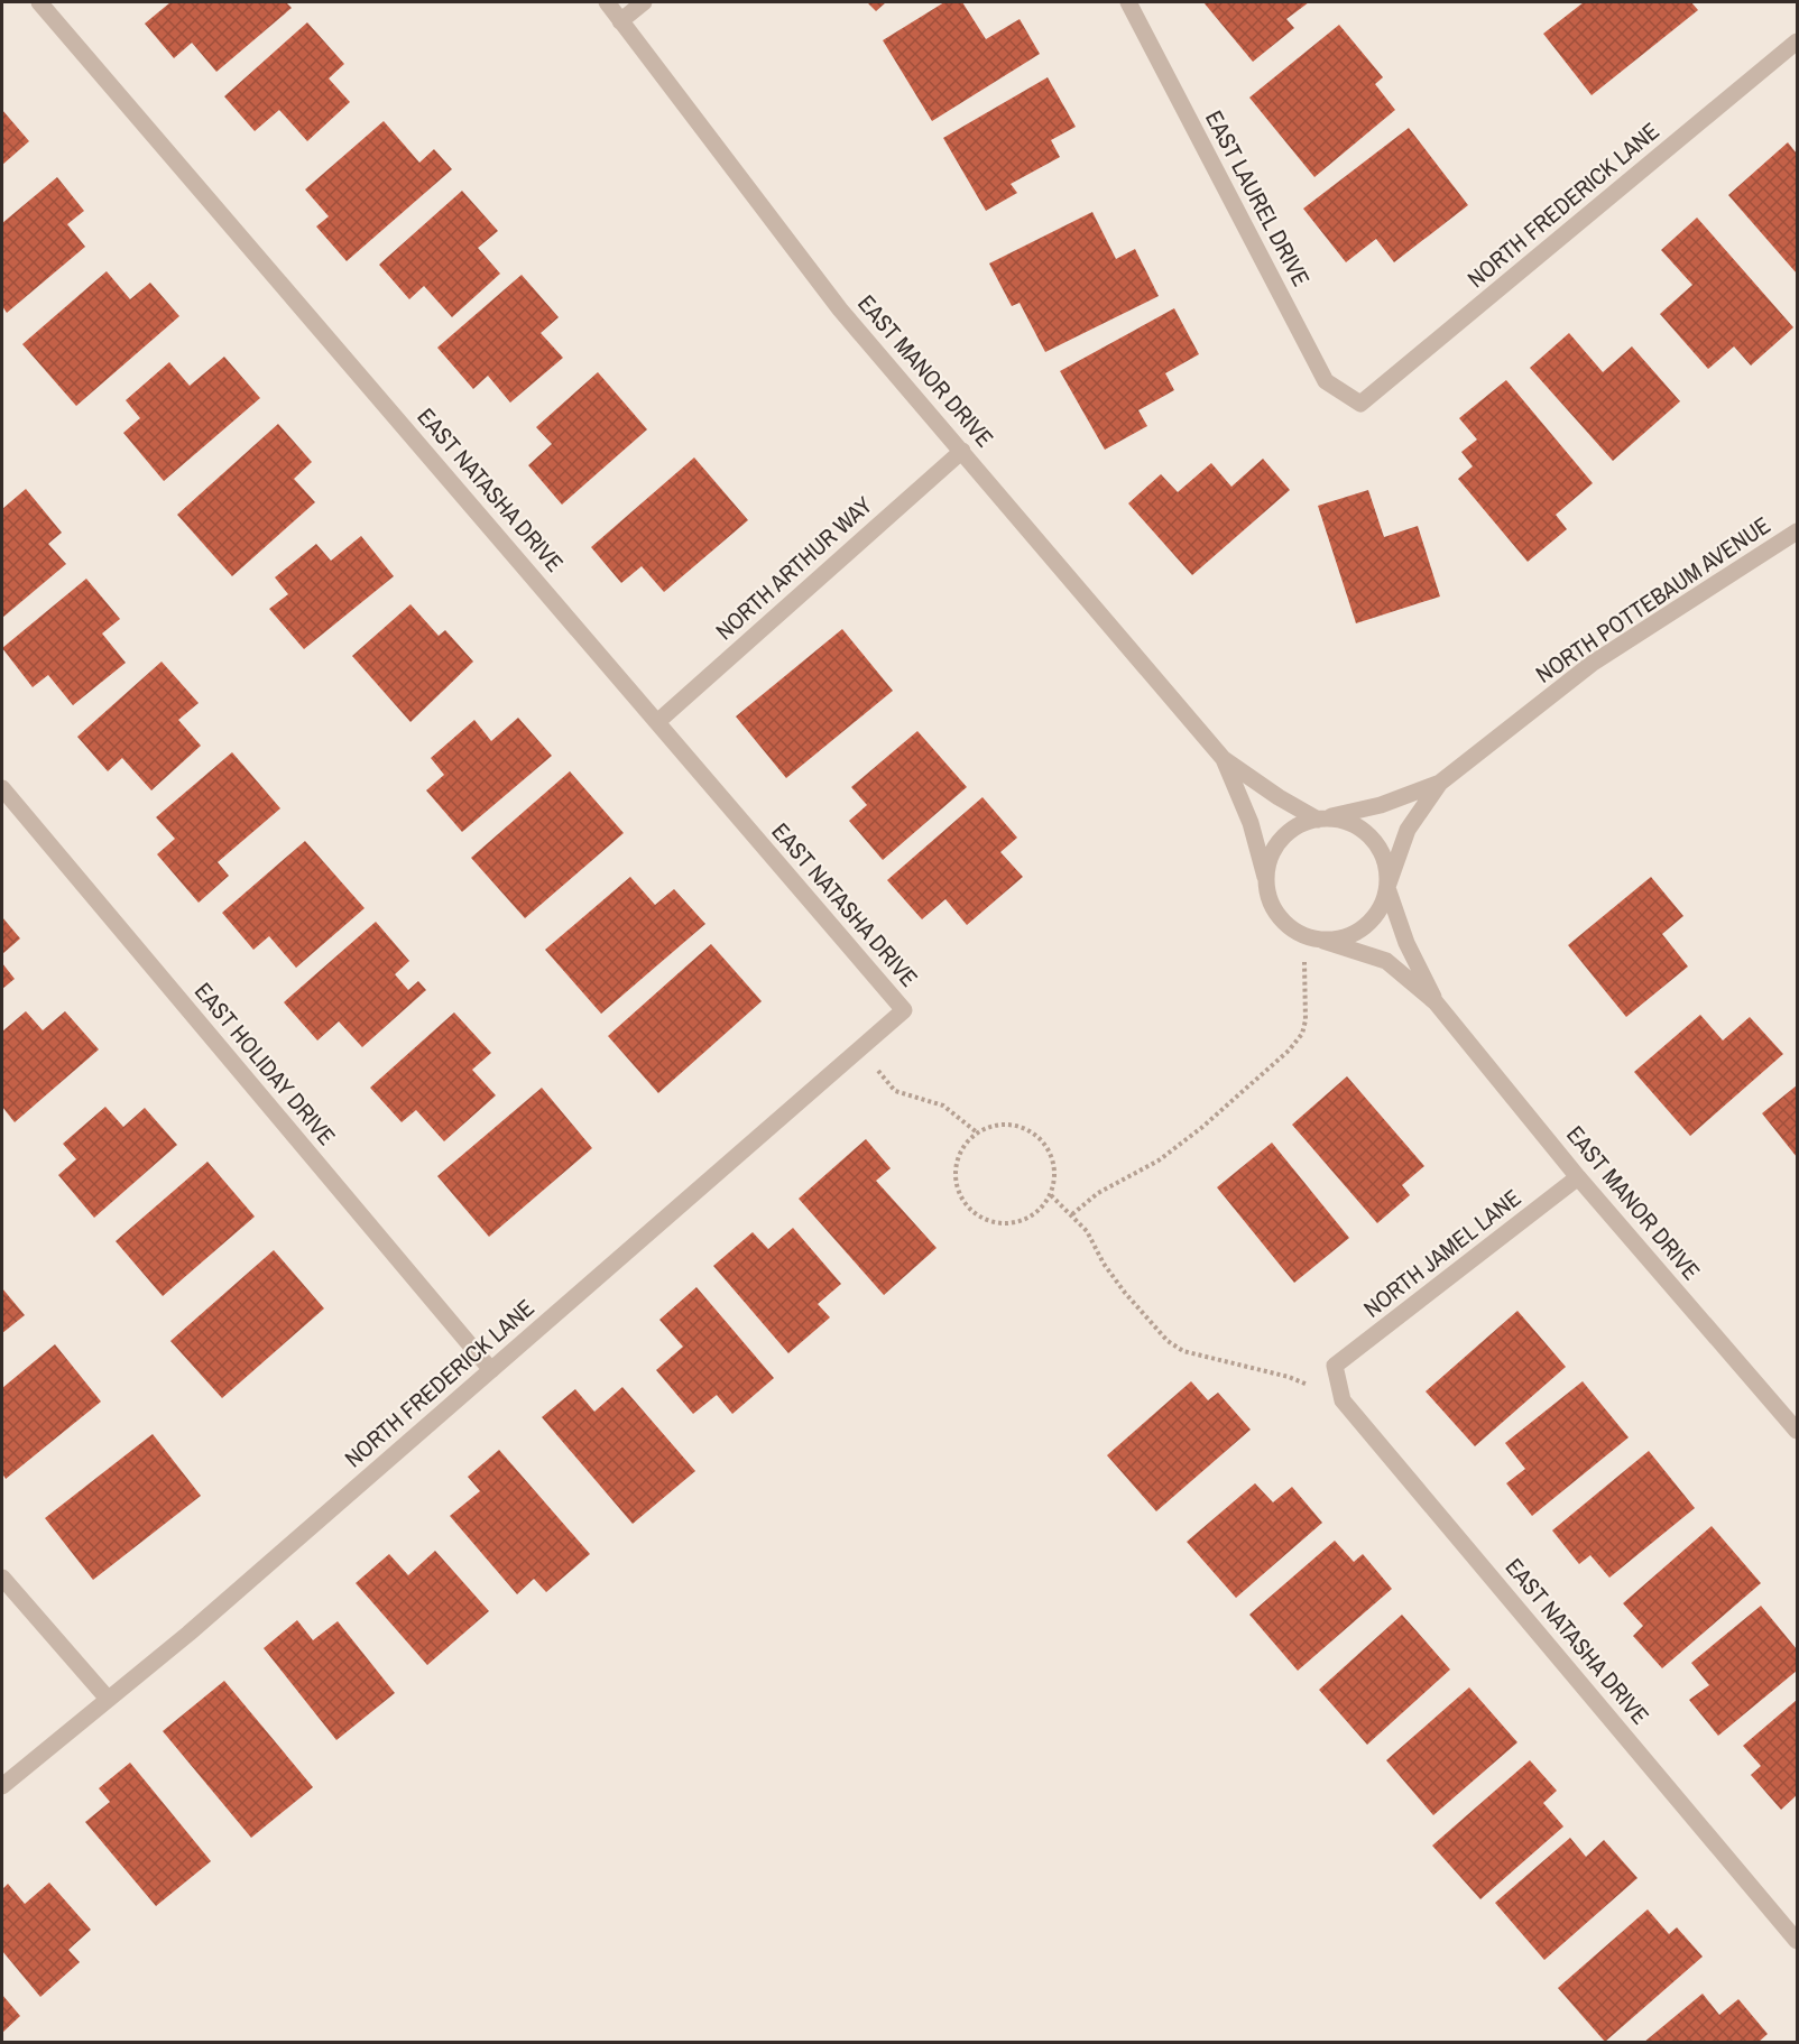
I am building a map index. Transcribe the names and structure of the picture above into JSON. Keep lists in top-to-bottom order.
{
  "streets": {
    "street": [
      "EAST LAUREL DRIVE",
      "NORTH FREDERICK LANE",
      "EAST MANOR DRIVE",
      "EAST NATASHA DRIVE",
      "NORTH ARTHUR WAY",
      "NORTH POTTEBAUM AVENUE",
      "EAST HOLIDAY DRIVE",
      "NORTH JAMEL LANE"
    ]
  },
  "crossings": [
    ["EAST LAUREL DRIVE", "NORTH FREDERICK LANE"],
    ["NORTH FREDERICK LANE", "EAST NATASHA DRIVE"],
    ["NORTH FREDERICK LANE", "EAST HOLIDAY DRIVE"],
    ["EAST MANOR DRIVE", "NORTH ARTHUR WAY"],
    ["EAST MANOR DRIVE", "NORTH POTTEBAUM AVENUE"],
    ["EAST MANOR DRIVE", "NORTH JAMEL LANE"],
    ["EAST NATASHA DRIVE", "NORTH ARTHUR WAY"],
    ["EAST NATASHA DRIVE", "NORTH JAMEL LANE"]
  ]
}
